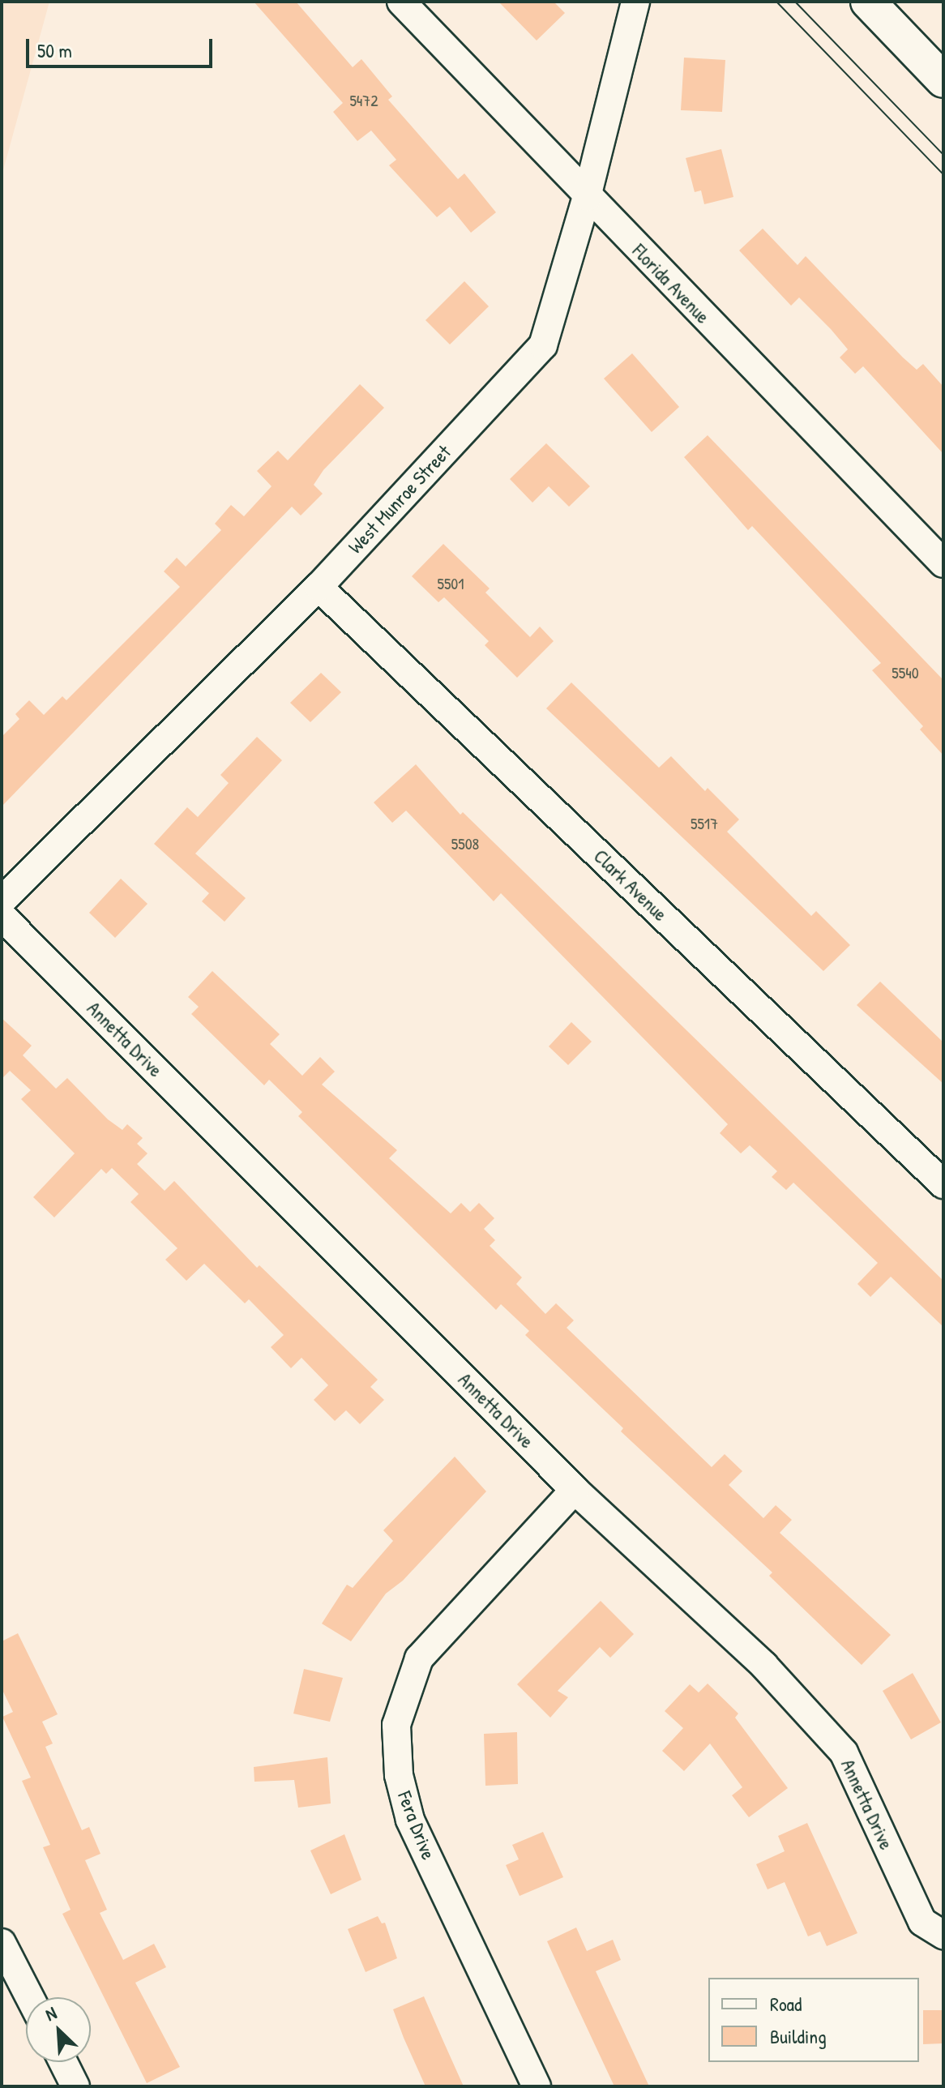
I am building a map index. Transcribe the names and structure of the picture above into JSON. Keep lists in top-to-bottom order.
{
  "streets": {
    "street": [
      "Florida Avenue",
      "West Munroe Street",
      "Clark Avenue",
      "Annetta Drive",
      "Fera Drive"
    ]
  },
  "crossings": [
    ["Florida Avenue", "West Munroe Street"],
    ["West Munroe Street", "Clark Avenue"],
    ["Annetta Drive", "Fera Drive"]
  ],
  "house_numbers": [
    "5472",
    "5501",
    "5540",
    "5517",
    "5508"
  ],
  "legend": ["Road", "Building"],
  "scale_bar": "50 m",
  "north": "top left"
}
